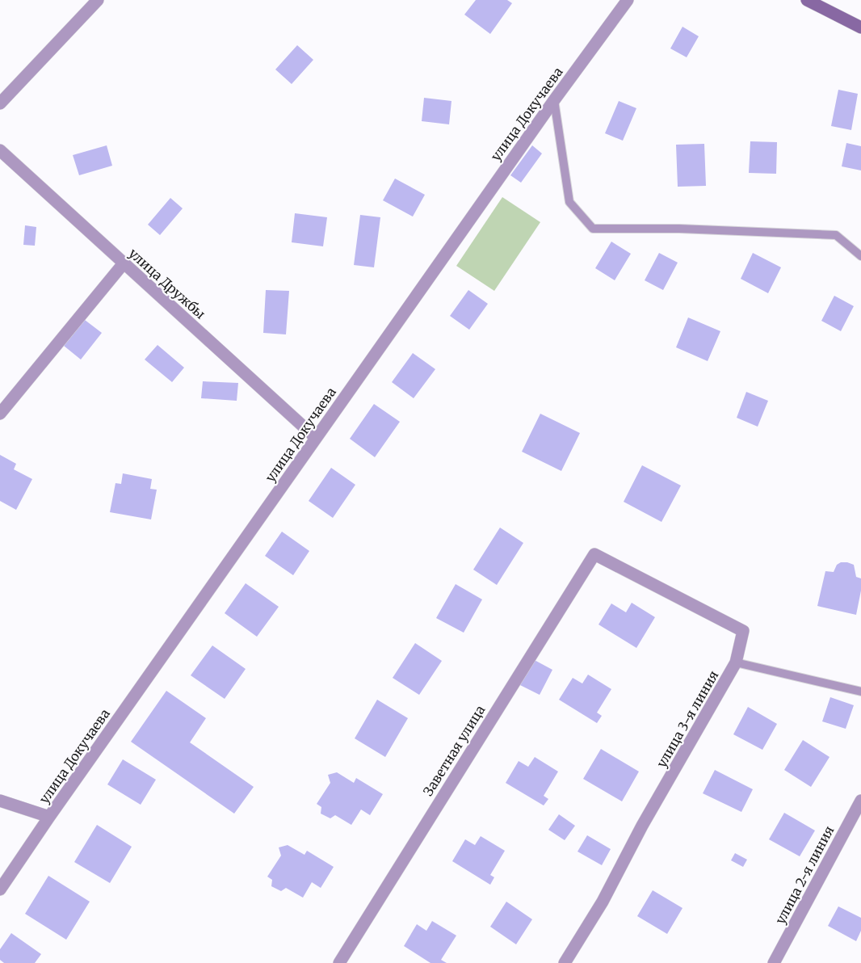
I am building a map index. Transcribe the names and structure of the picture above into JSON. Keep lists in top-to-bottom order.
{
  "streets": {
    "street": [
      "улица Докучаева",
      "улица Дружбы",
      "улица 3-я линия",
      "Заветная улица",
      "улица 2-я линия"
    ]
  },
  "crossings": [
    ["улица Докучаева", "улица Дружбы"],
    ["улица 3-я линия", "Заветная улица"]
  ]
}
